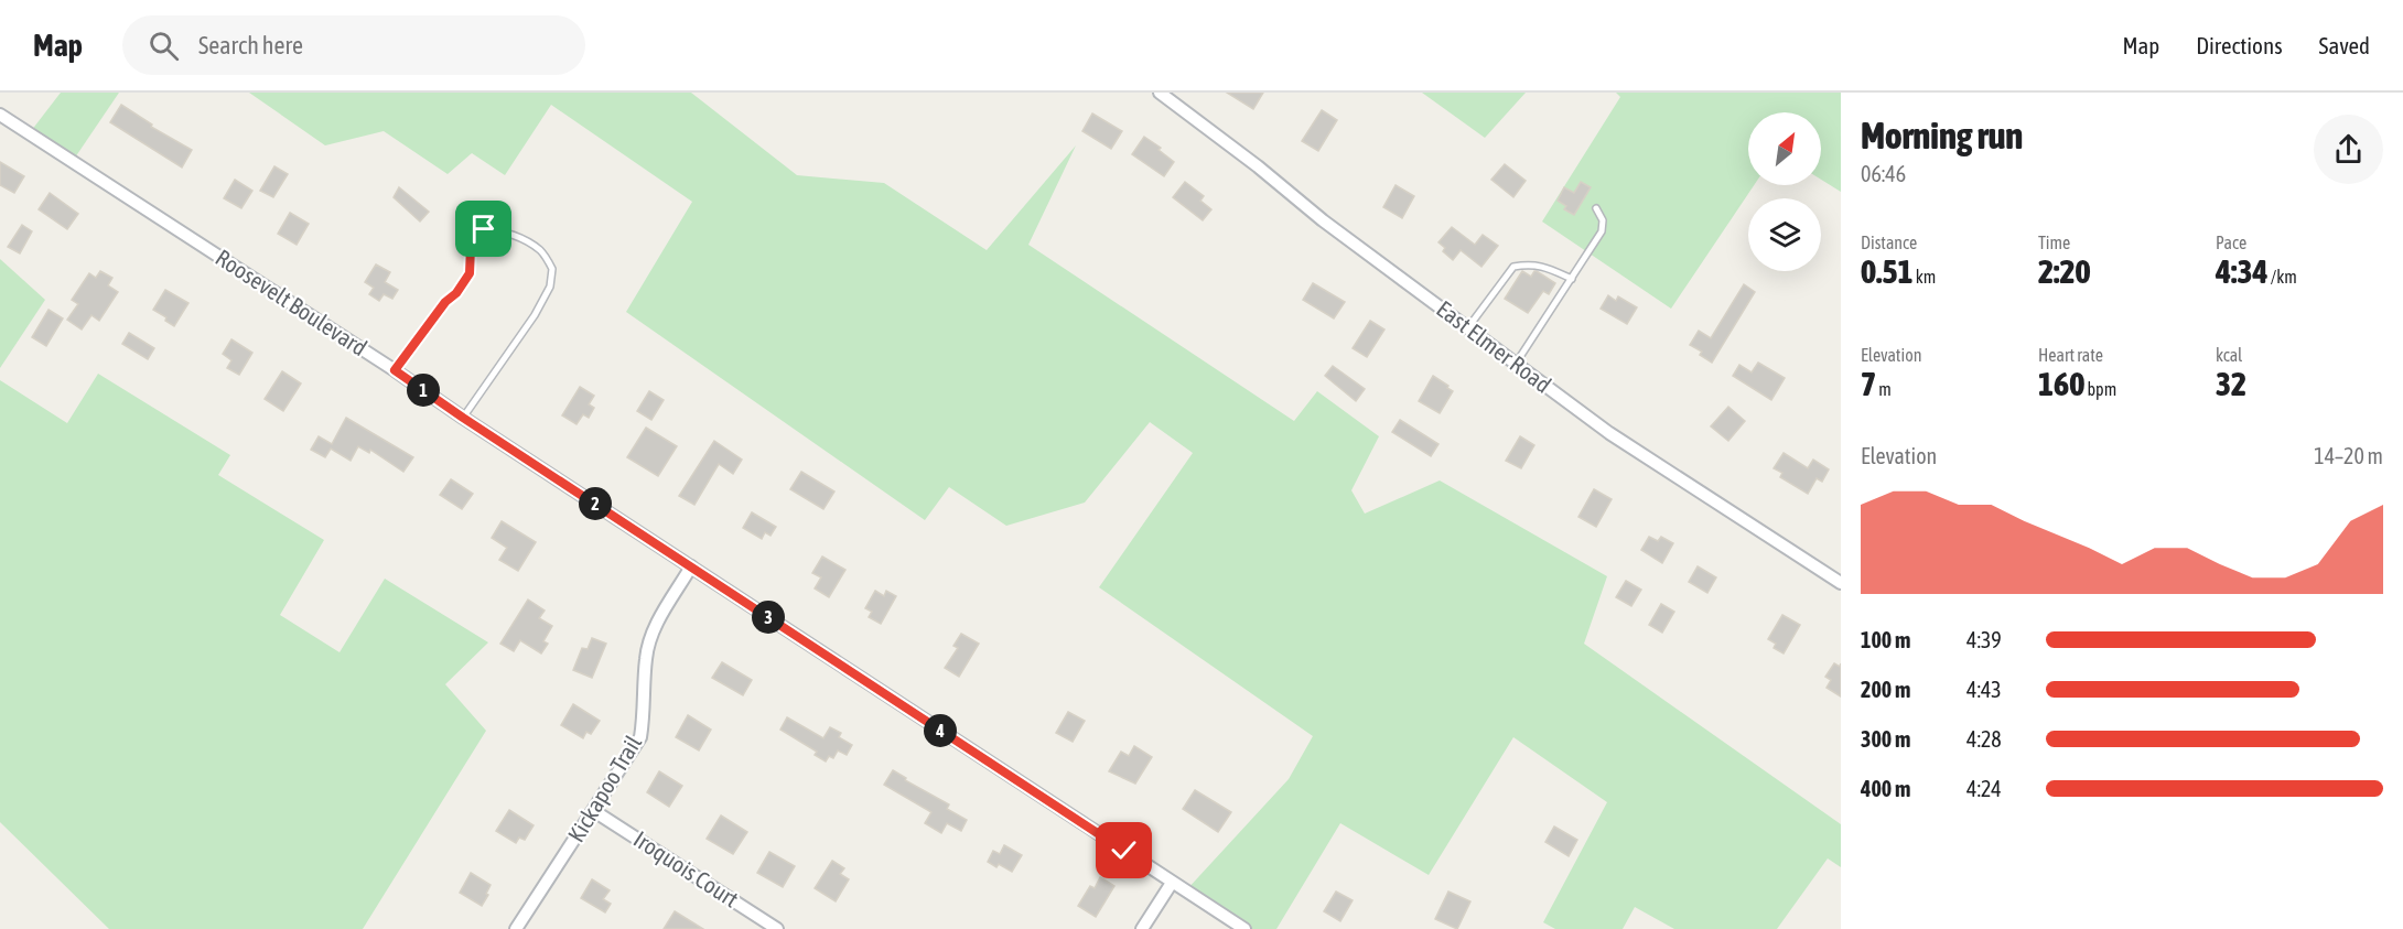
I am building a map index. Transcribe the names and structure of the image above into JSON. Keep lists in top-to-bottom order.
{
  "streets": {
    "street": [
      "Roosevelt Boulevard",
      "East Elmer Road",
      "Kickapoo Trail",
      "Iroquois Court"
    ]
  },
  "crossings": [
    ["Roosevelt Boulevard", "Kickapoo Trail"],
    ["Kickapoo Trail", "Iroquois Court"]
  ],
  "north": "top right",
  "page": {
    "header": "Map",
    "search": "Search here",
    "nav": ["Map", "Directions", "Saved"],
    "heading": ["Morning run", "06:46"],
    "stats": [
      ["Distance", "0.51 km"],
      ["Time", "2:20"],
      ["Pace", "4:34 /km"],
      ["Elevation", "7 m"],
      ["Heart rate", "160 bpm"],
      ["kcal", "32"]
    ],
    "pins": [
      "1",
      "2",
      "3",
      "4"
    ],
    "chart": ["Elevation", "14–20 m"],
    "list": [
      {
        "name": "100 m",
        "note": "4:39"
      },
      {
        "name": "200 m",
        "note": "4:43"
      },
      {
        "name": "300 m",
        "note": "4:28"
      },
      {
        "name": "400 m",
        "note": "4:24"
      }
    ]
  }
}
